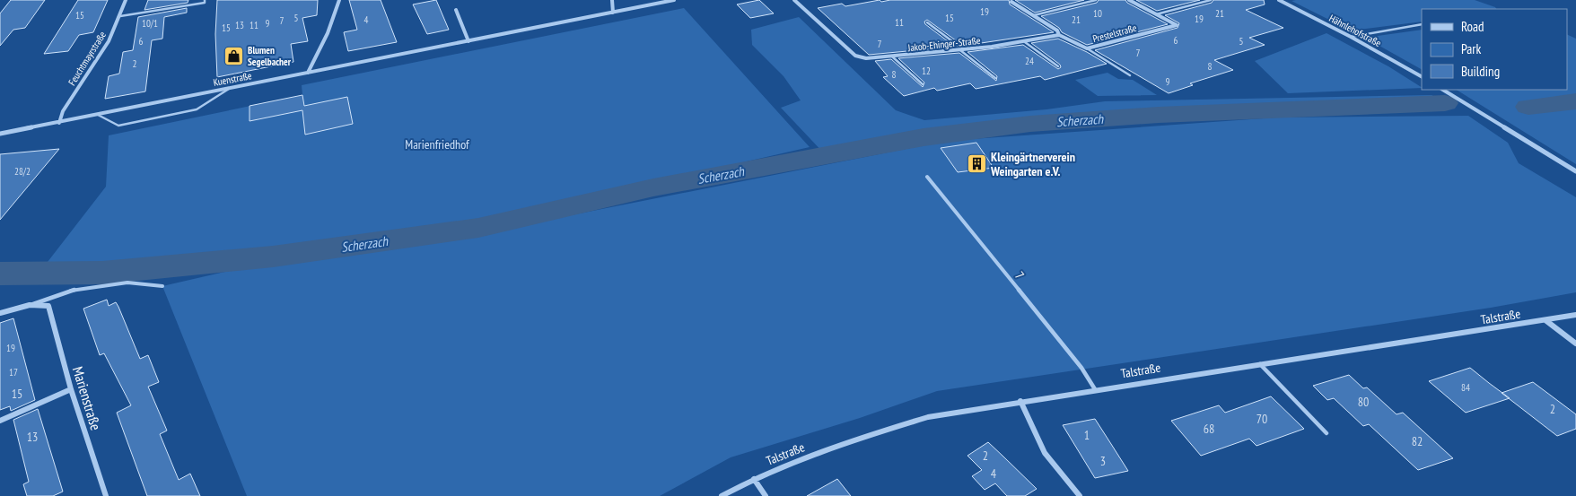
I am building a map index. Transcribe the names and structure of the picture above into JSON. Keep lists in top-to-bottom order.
{
  "streets": {
    "street": [
      "Hähnlehofstraße",
      "Prestelstraße",
      "Jakob-Ehinger-Straße",
      "Feuchtmayrstraße",
      "Kuenstraße",
      "Talstraße",
      "Marienstraße"
    ],
    "lane": ["7"]
  },
  "crossings": [
    ["Prestelstraße", "Jakob-Ehinger-Straße"],
    ["Feuchtmayrstraße", "Kuenstraße"],
    ["7", "Talstraße"]
  ],
  "water": ["Scherzach"],
  "parks": ["Marienfriedhof"],
  "places": {
    "shop": ["Blumen Segelbacher"],
    "building": ["Kleingärtnerverein Weingarten e.V."]
  },
  "house_numbers": [
    "19",
    "10",
    "21",
    "15",
    "5",
    "15",
    "19",
    "4",
    "21",
    "7",
    "11",
    "10/1",
    "9",
    "13",
    "11",
    "15",
    "6",
    "6",
    "5",
    "7",
    "7",
    "24",
    "2",
    "8",
    "12",
    "8",
    "9",
    "28/2",
    "19",
    "17",
    "84",
    "15",
    "80",
    "2",
    "70",
    "68",
    "1",
    "13",
    "82",
    "2",
    "3",
    "4"
  ],
  "legend": ["Road", "Park", "Building"]
}
